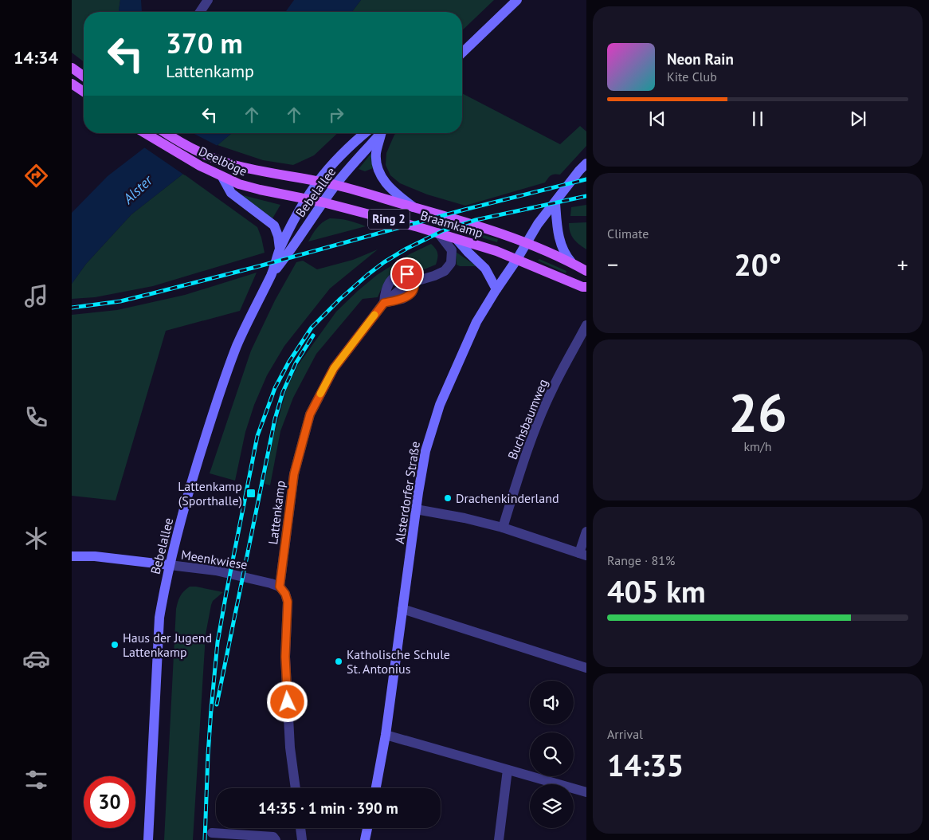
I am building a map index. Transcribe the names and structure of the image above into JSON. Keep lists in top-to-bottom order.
{
  "streets": {
    "main road": ["Deelböge", "Ring 2", "Braamkamp"],
    "street": [
      "Bebelallee",
      "Buchsbaumweg",
      "Alsterdorfer Straße",
      "Lattenkamp",
      "Meenkwiese"
    ]
  },
  "crossings": [
    ["Deelböge", "Bebelallee"],
    ["Deelböge", "Braamkamp"],
    ["Bebelallee", "Braamkamp"],
    ["Bebelallee", "Meenkwiese"],
    ["Braamkamp", "Alsterdorfer Straße"],
    ["Lattenkamp", "Meenkwiese"]
  ],
  "water": ["Alster"],
  "places": {
    "transit": ["Lattenkamp (Sporthalle)"],
    "other": ["Drachenkinderland", "Haus der Jugend Lattenkamp", "Katholische Schule St. Antonius"]
  },
  "page": {
    "tabs": "14:34",
    "turn": ["370 m", "Lattenkamp"],
    "song": ["Neon Rain", "Kite Club"],
    "tile": [
      "Climate",
      ["26", "km/h"],
      ["Range · 81%", "405 km"],
      ["Arrival", "14:35"]
    ],
    "heat": ["−", "20°", "+"],
    "limit": "30",
    "trip": "14:35 · 1 min · 390 m"
  }
}
